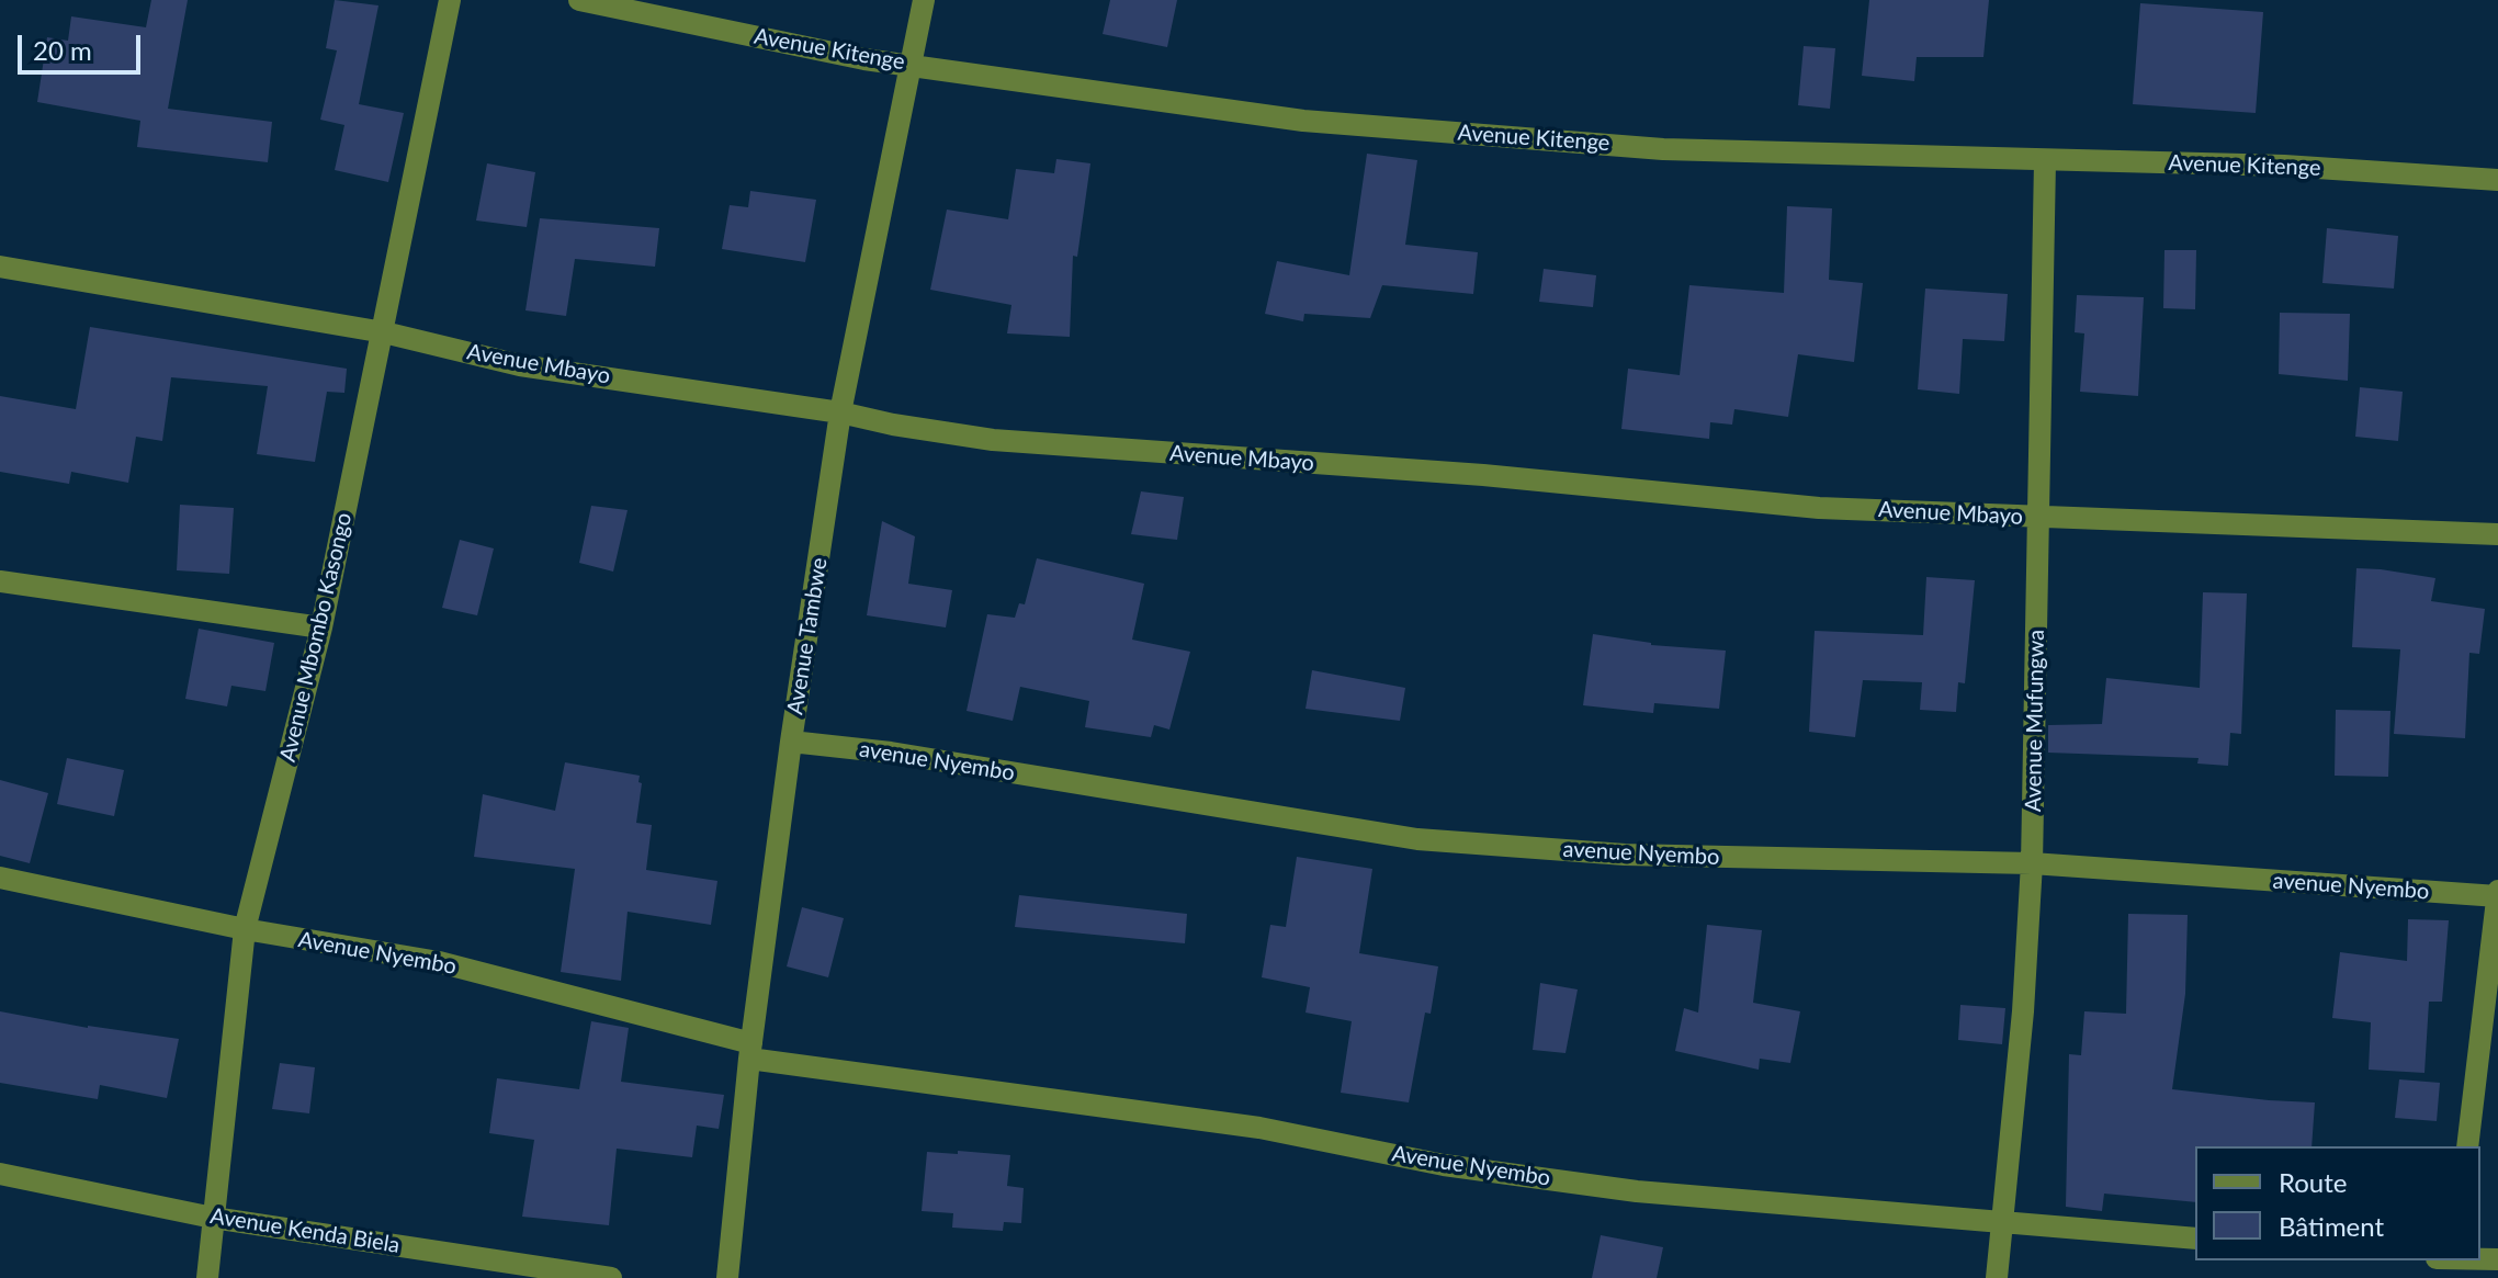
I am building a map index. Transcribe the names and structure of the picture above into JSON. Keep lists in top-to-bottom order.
{
  "streets": {
    "street": [
      "Avenue Kitenge",
      "Avenue Mbayo",
      "Avenue Tambwe",
      "Avenue Mbombo Kasongo",
      "Avenue Mufungwa",
      "avenue Nyembo",
      "Avenue Nyembo",
      "Avenue Kenda Biela"
    ]
  },
  "crossings": [
    ["Avenue Kitenge", "Avenue Tambwe"],
    ["Avenue Kitenge", "Avenue Mufungwa"],
    ["Avenue Mbayo", "Avenue Tambwe"],
    ["Avenue Mbayo", "Avenue Mbombo Kasongo"],
    ["Avenue Mbayo", "Avenue Mufungwa"],
    ["Avenue Tambwe", "avenue Nyembo"],
    ["Avenue Tambwe", "Avenue Nyembo"],
    ["Avenue Mbombo Kasongo", "Avenue Nyembo"],
    ["Avenue Mbombo Kasongo", "Avenue Kenda Biela"],
    ["Avenue Mufungwa", "avenue Nyembo"],
    ["Avenue Mufungwa", "Avenue Nyembo"]
  ],
  "legend": ["Route", "Bâtiment"],
  "scale_bar": "20 m"
}
